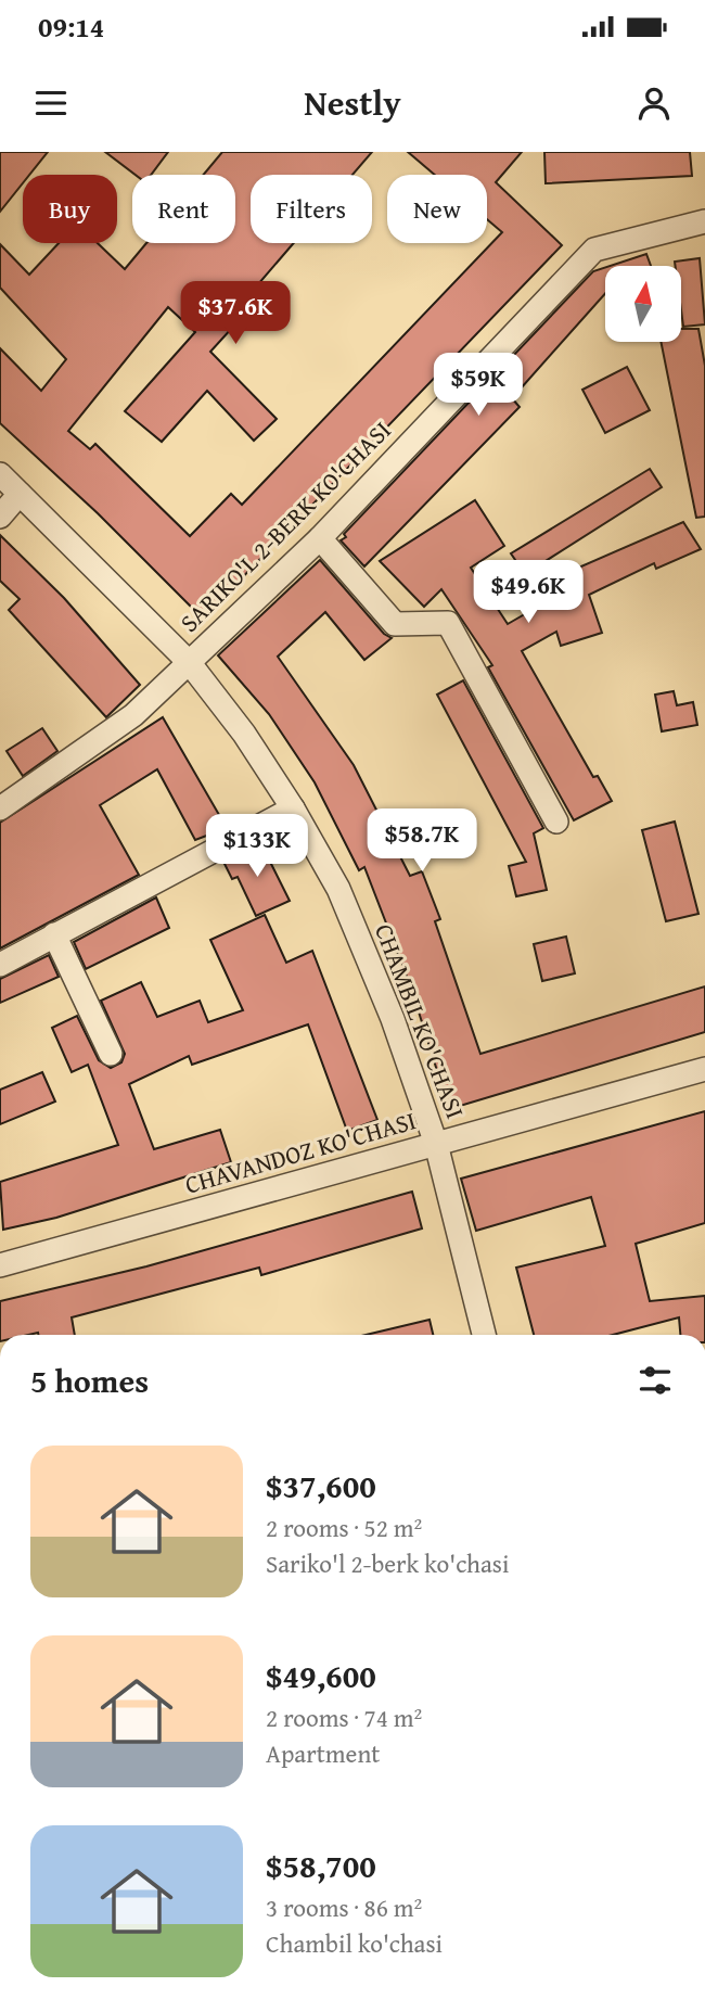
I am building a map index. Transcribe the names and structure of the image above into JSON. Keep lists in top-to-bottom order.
{
  "streets": {
    "street": ["SARIKO'L 2-BERK KO'CHASI", "CHAMBIL KO'CHASI", "CHAVANDOZ KO'CHASI"]
  },
  "crossings": [
    ["SARIKO'L 2-BERK KO'CHASI", "CHAMBIL KO'CHASI"],
    ["CHAMBIL KO'CHASI", "CHAVANDOZ KO'CHASI"]
  ],
  "north": "top",
  "page": {
    "status": "09:14",
    "header": "Nestly",
    "chip": [
      "Buy",
      "Rent",
      "Filters",
      "New"
    ],
    "price": [
      "$37.6K",
      "$59K",
      "$49.6K",
      "$58.7K",
      "$133K"
    ],
    "heading": "5 homes",
    "list": [
      {
        "name": "$37,600",
        "note": "2 rooms · 52 m² · Sariko'l 2-berk ko'chasi"
      },
      {
        "name": "$49,600",
        "note": "2 rooms · 74 m² · Apartment"
      },
      {
        "name": "$58,700",
        "note": "3 rooms · 86 m² · Chambil ko'chasi"
      }
    ]
  }
}
